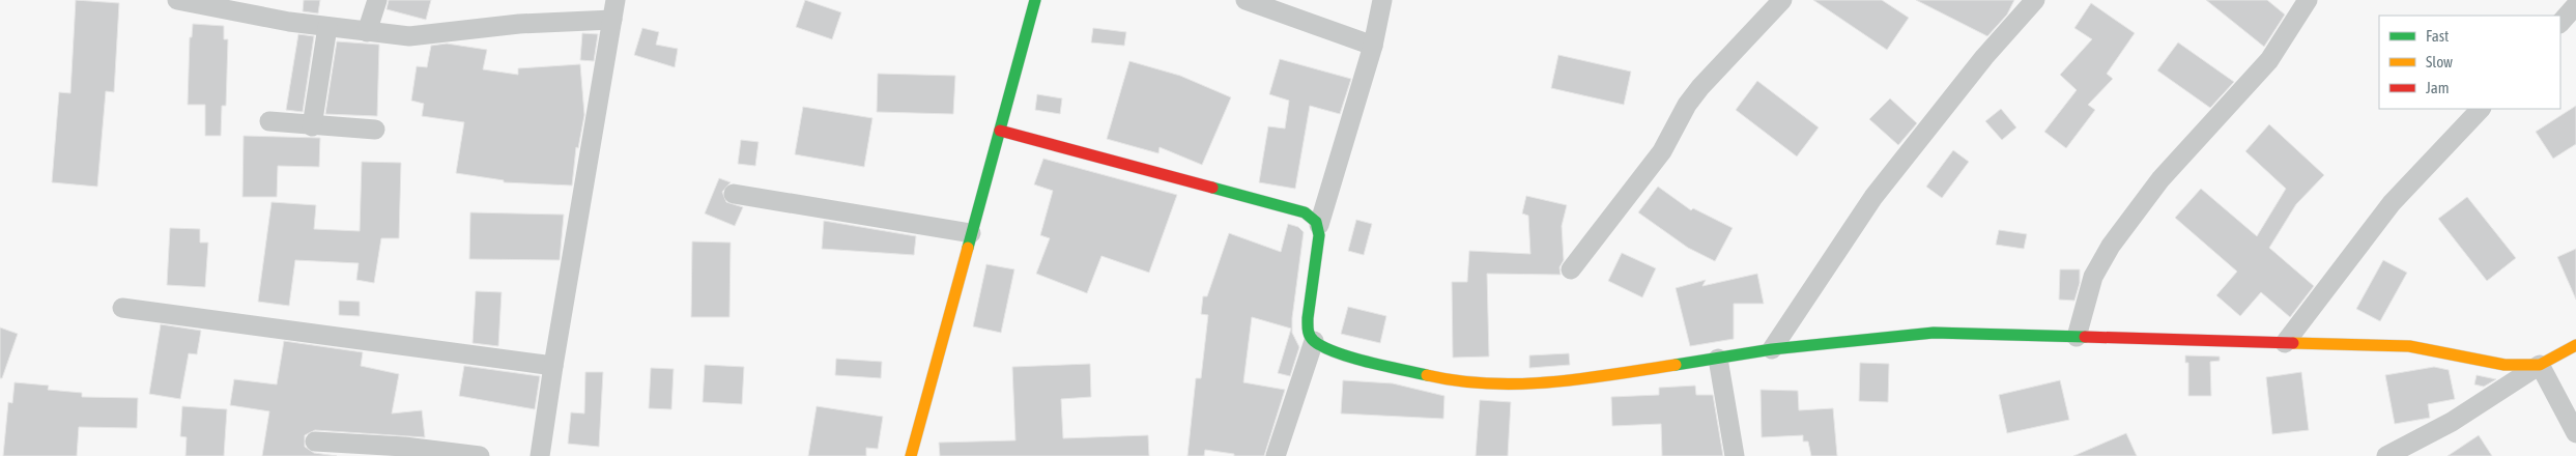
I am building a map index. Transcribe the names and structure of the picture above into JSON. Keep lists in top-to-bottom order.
{
  "legend": ["Fast", "Slow", "Jam"]
}
